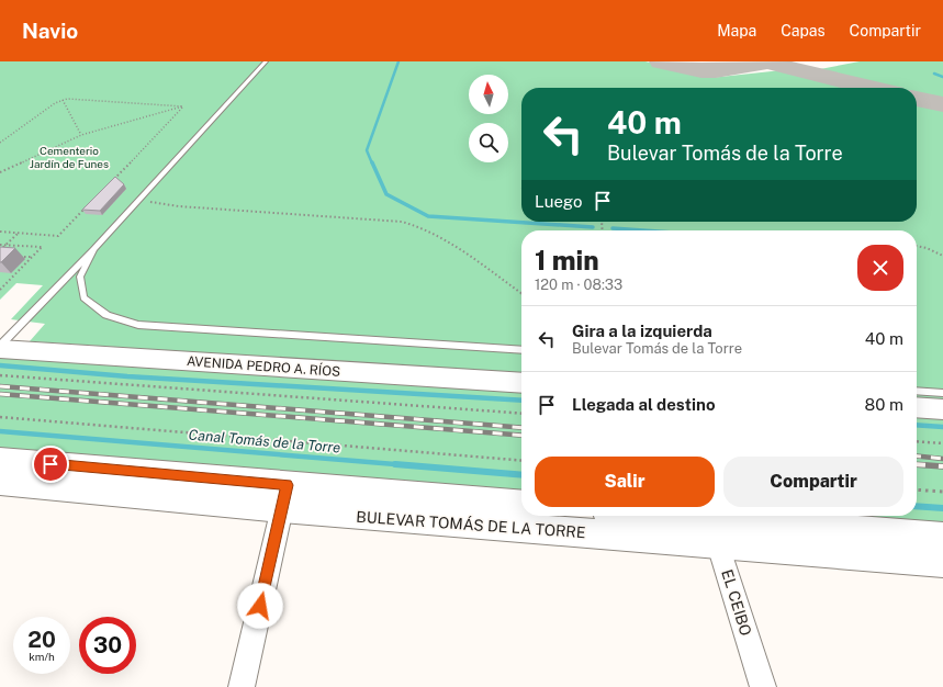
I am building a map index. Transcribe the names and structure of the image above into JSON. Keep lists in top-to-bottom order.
{
  "streets": {
    "street": ["AVENIDA PEDRO A. RÍOS", "BULEVAR TOMÁS DE LA TORRE", "EL CEIBO"]
  },
  "crossings": [
    ["BULEVAR TOMÁS DE LA TORRE", "EL CEIBO"]
  ],
  "water": ["Canal Tomás de la Torre"],
  "parks": ["Cementerio Jardín de Funes"],
  "north": "top",
  "page": {
    "header": "Navio",
    "nav": ["Mapa", "Capas", "Compartir"],
    "turn": ["40 m", "Bulevar Tomás de la Torre"],
    "then": "Luego",
    "heading": ["1 min", "120 m · 08:33"],
    "list": [
      {
        "name": "Gira a la izquierda",
        "note": "Bulevar Tomás de la Torre",
        "value": "40 m"
      },
      {
        "name": "Llegada al destino",
        "value": "80 m"
      }
    ],
    "buttons": ["Salir", "Compartir"],
    "speed": "20 km/h",
    "limit": "30"
  }
}
